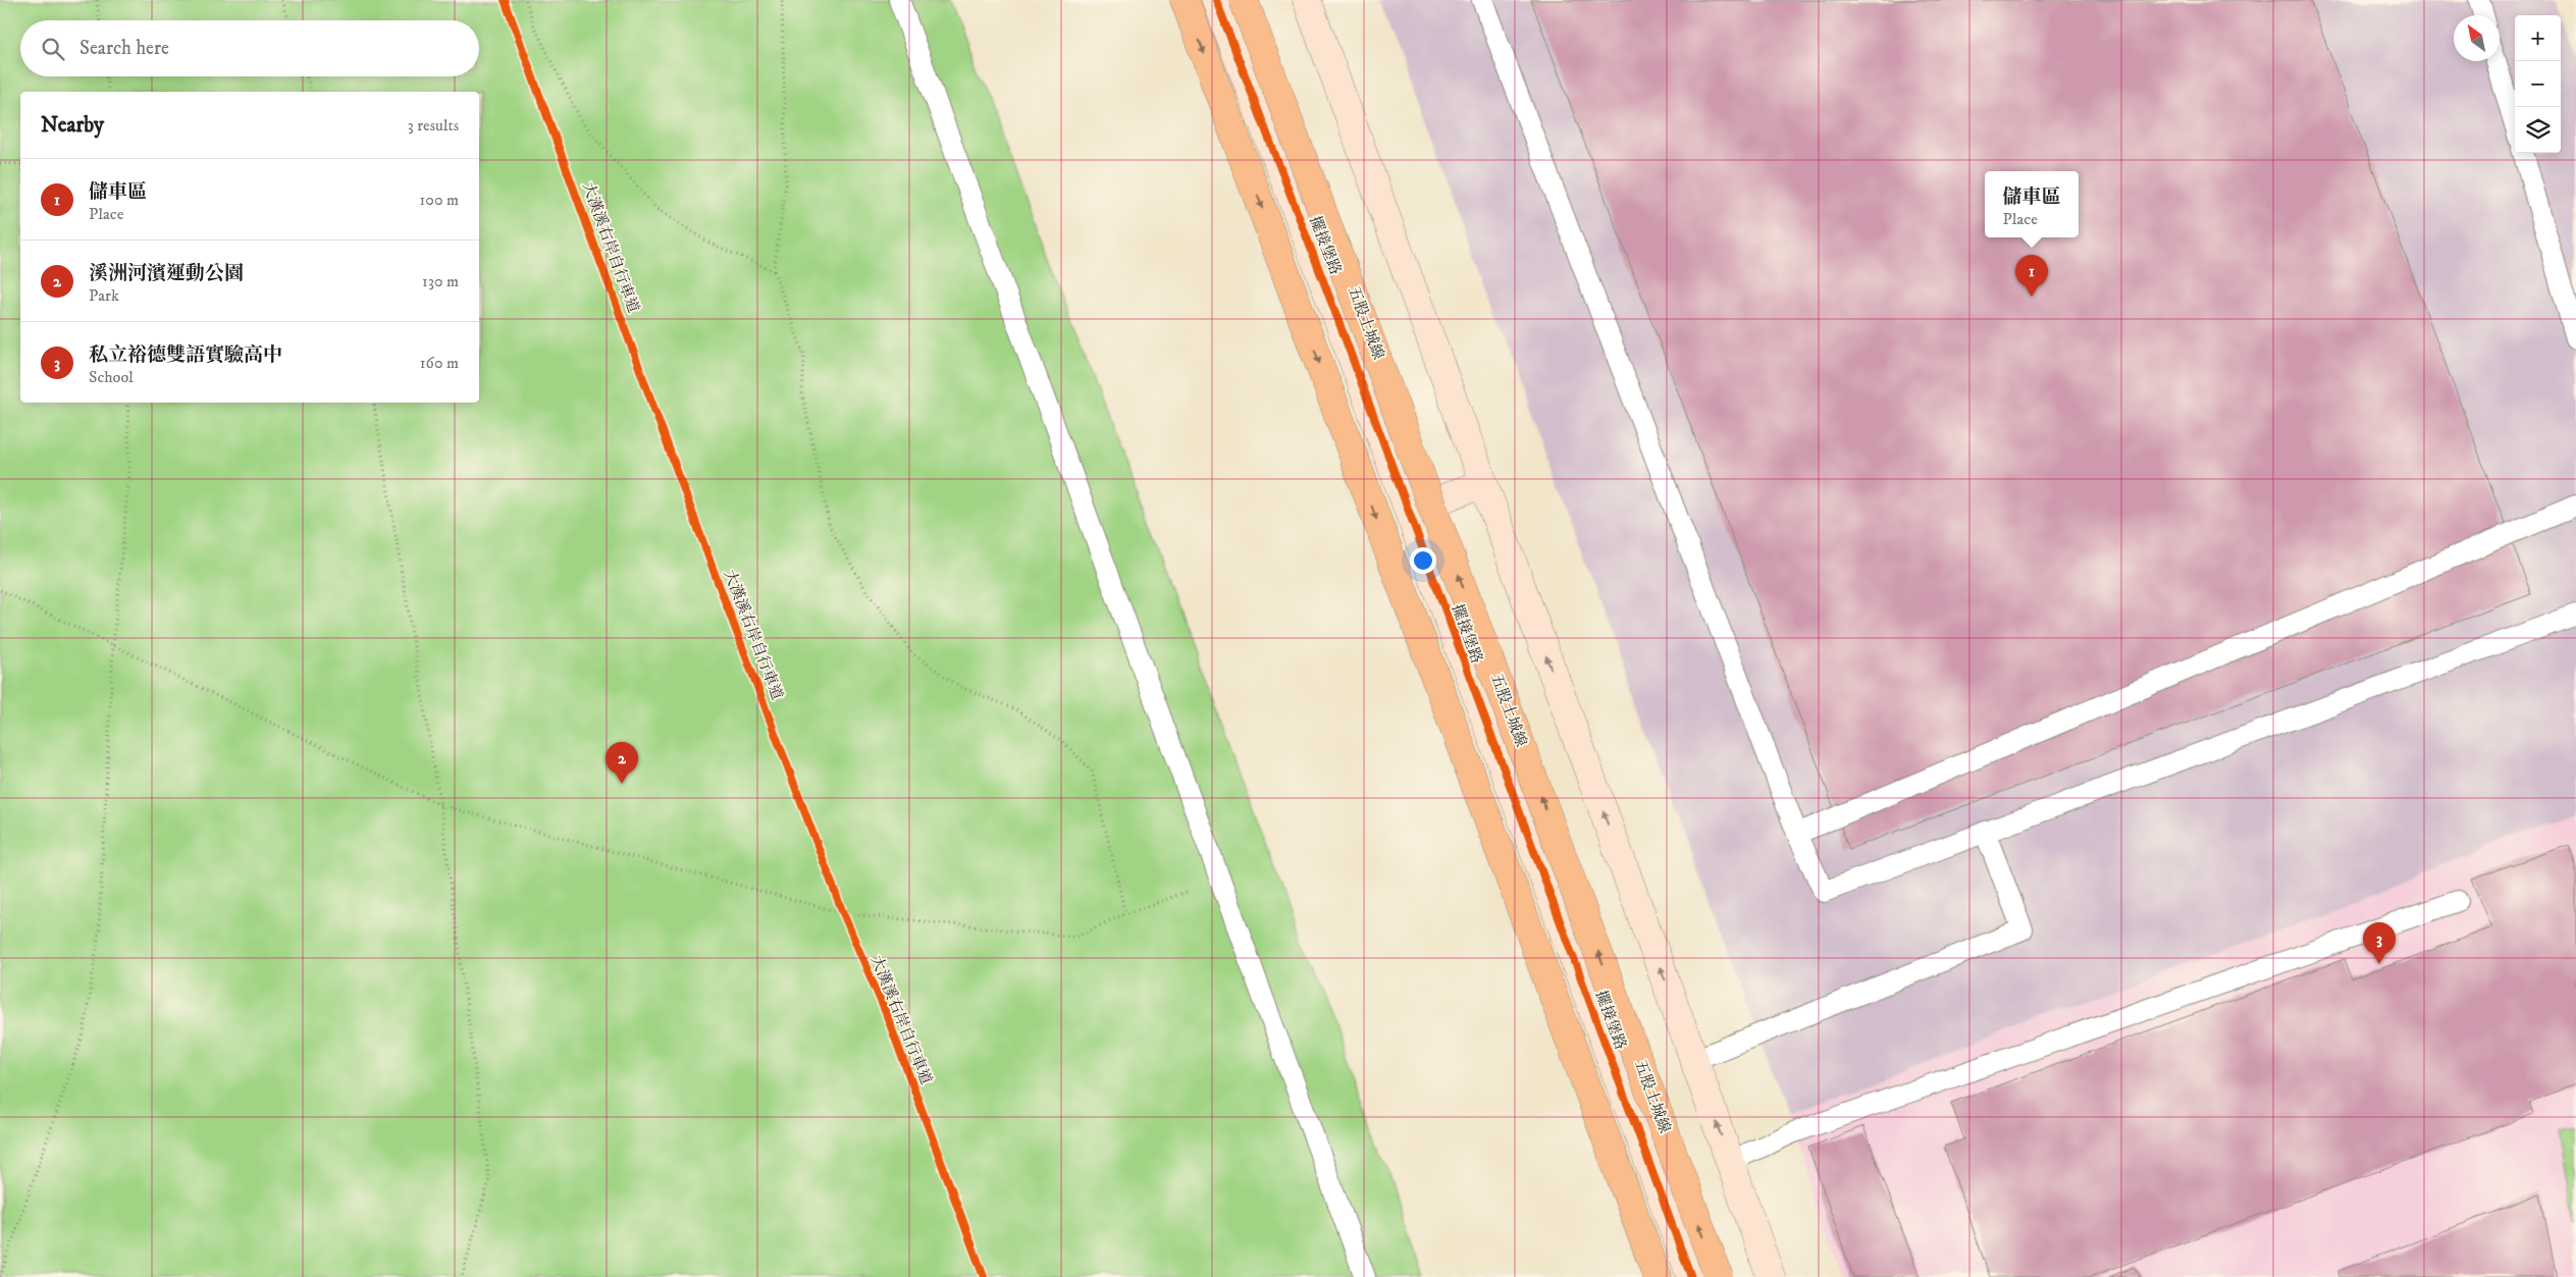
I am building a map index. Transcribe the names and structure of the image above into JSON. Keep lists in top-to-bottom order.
{
  "streets": {
    "highway": ["五股土城線"],
    "street": ["擺接堡路"],
    "cycle path": ["大漢溪右岸自行車道"]
  },
  "north": "top left",
  "page": {
    "map_buttons": ["+", "−"],
    "search": "Search here",
    "heading": ["Nearby", "3 results"],
    "list": [
      {
        "mark": "1",
        "name": "儲車區",
        "note": "Place",
        "value": "100 m"
      },
      {
        "mark": "2",
        "name": "溪洲河濱運動公園",
        "note": "Park",
        "value": "130 m"
      },
      {
        "mark": "3",
        "name": "私立裕德雙語實驗高中",
        "note": "School",
        "value": "160 m"
      }
    ],
    "popup": ["儲車區", "Place"],
    "pins": ["1", "2", "3"]
  }
}
